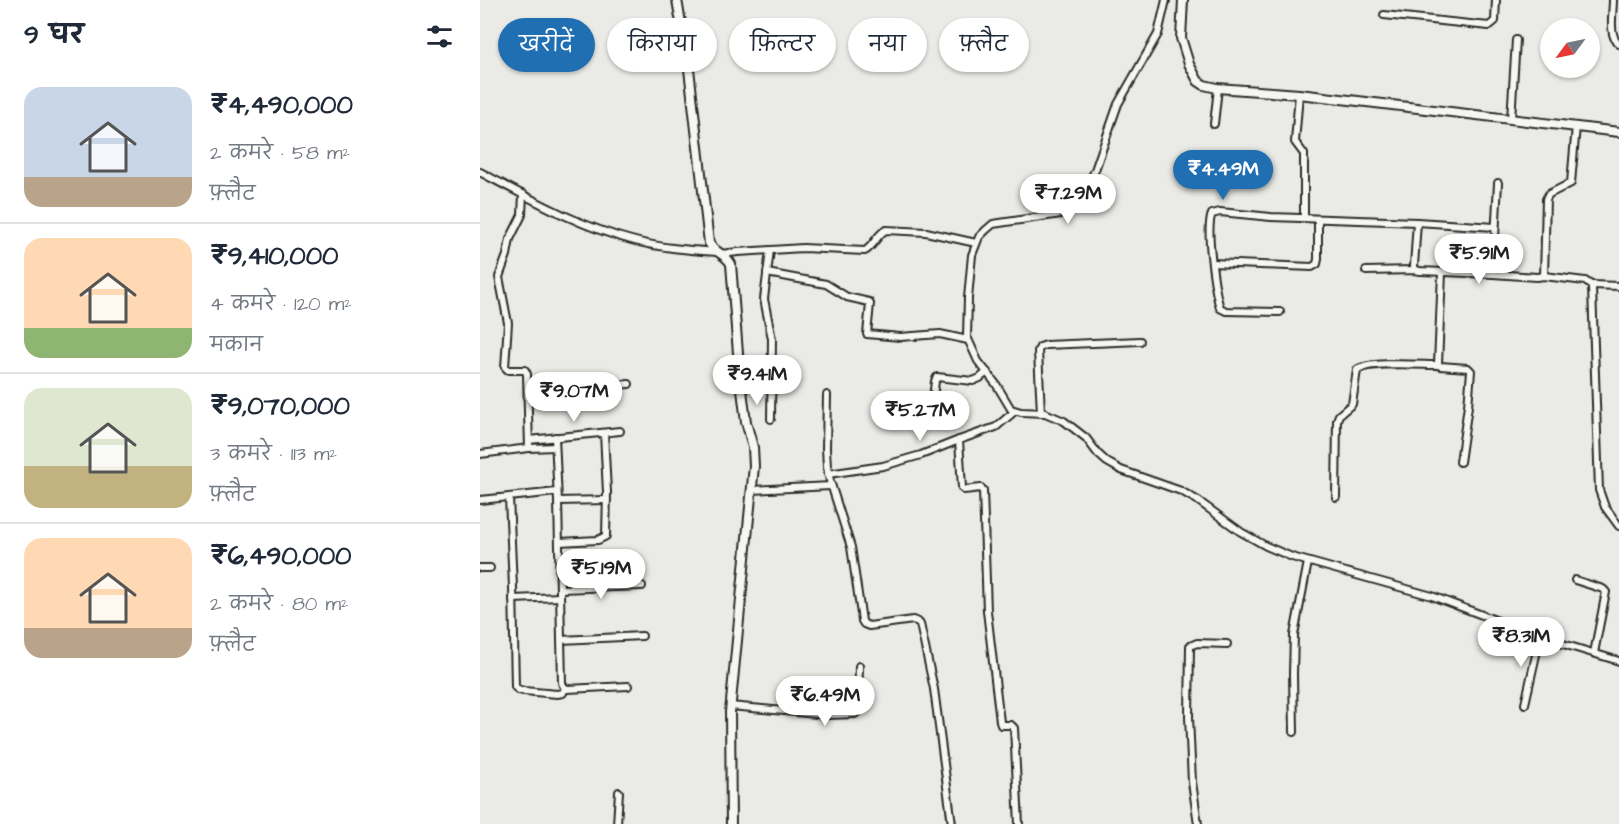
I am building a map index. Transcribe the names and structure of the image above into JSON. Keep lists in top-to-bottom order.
{
  "north": "bottom left",
  "page": {
    "heading": "9 घर",
    "chip": [
      "खरीदें",
      "किराया",
      "फ़िल्टर",
      "नया",
      "फ़्लैट"
    ],
    "list": [
      {
        "name": "₹4,490,000",
        "note": "2 कमरे · 58 m² · फ़्लैट"
      },
      {
        "name": "₹9,410,000",
        "note": "4 कमरे · 120 m² · मकान"
      },
      {
        "name": "₹9,070,000",
        "note": "3 कमरे · 113 m² · फ़्लैट"
      },
      {
        "name": "₹6,490,000",
        "note": "2 कमरे · 80 m² · फ़्लैट"
      }
    ],
    "price": [
      "₹4.49M",
      "₹7.29M",
      "₹5.91M",
      "₹9.41M",
      "₹9.07M",
      "₹5.27M",
      "₹5.19M",
      "₹8.31M",
      "₹6.49M"
    ]
  }
}
